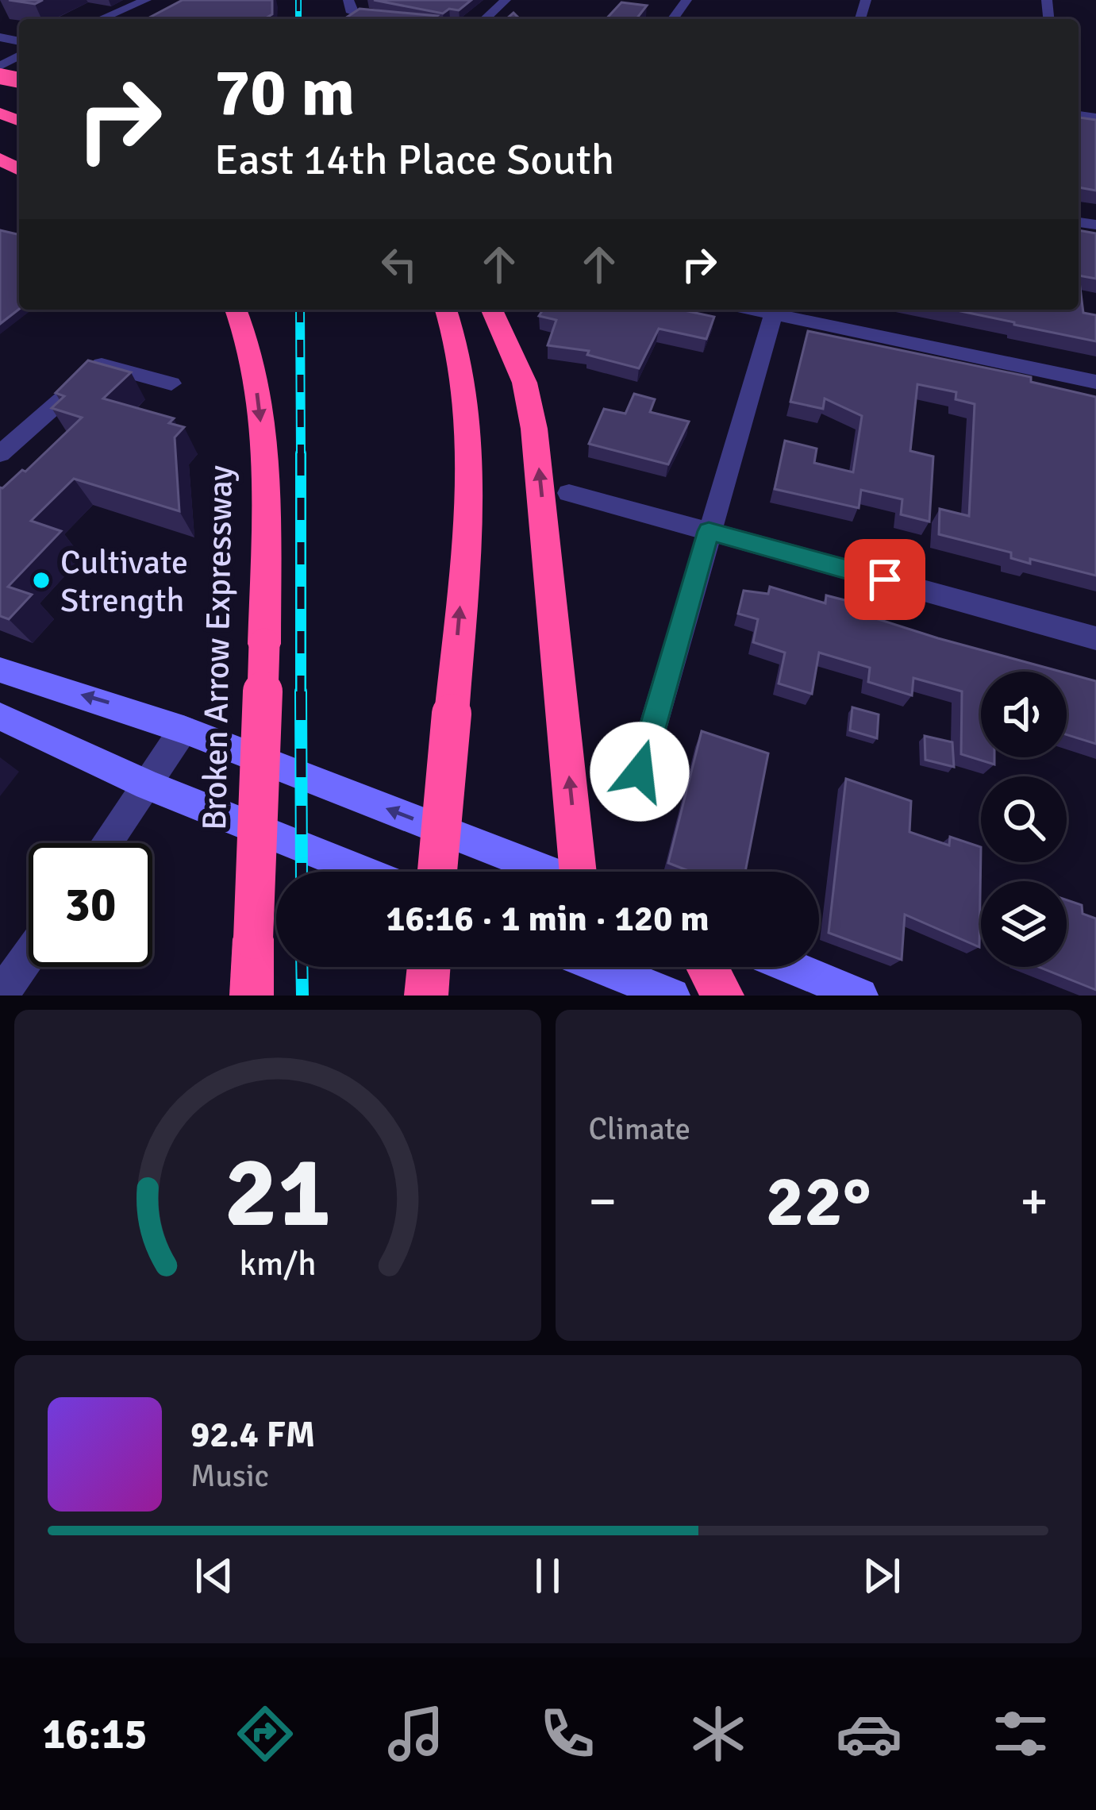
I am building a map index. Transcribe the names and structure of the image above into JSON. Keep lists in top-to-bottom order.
{
  "streets": {
    "highway": ["Broken Arrow Expressway"]
  },
  "places": ["Cultivate Strength"],
  "page": {
    "turn": ["70 m", "East 14th Place South"],
    "limit": "30",
    "trip": "16:16 · 1 min · 120 m",
    "tile": "Climate",
    "heat": ["−", "22°", "+"],
    "song": ["92.4 FM", "Music"],
    "tabs": "16:15",
    "gauge": ["21", "km/h"]
  }
}
